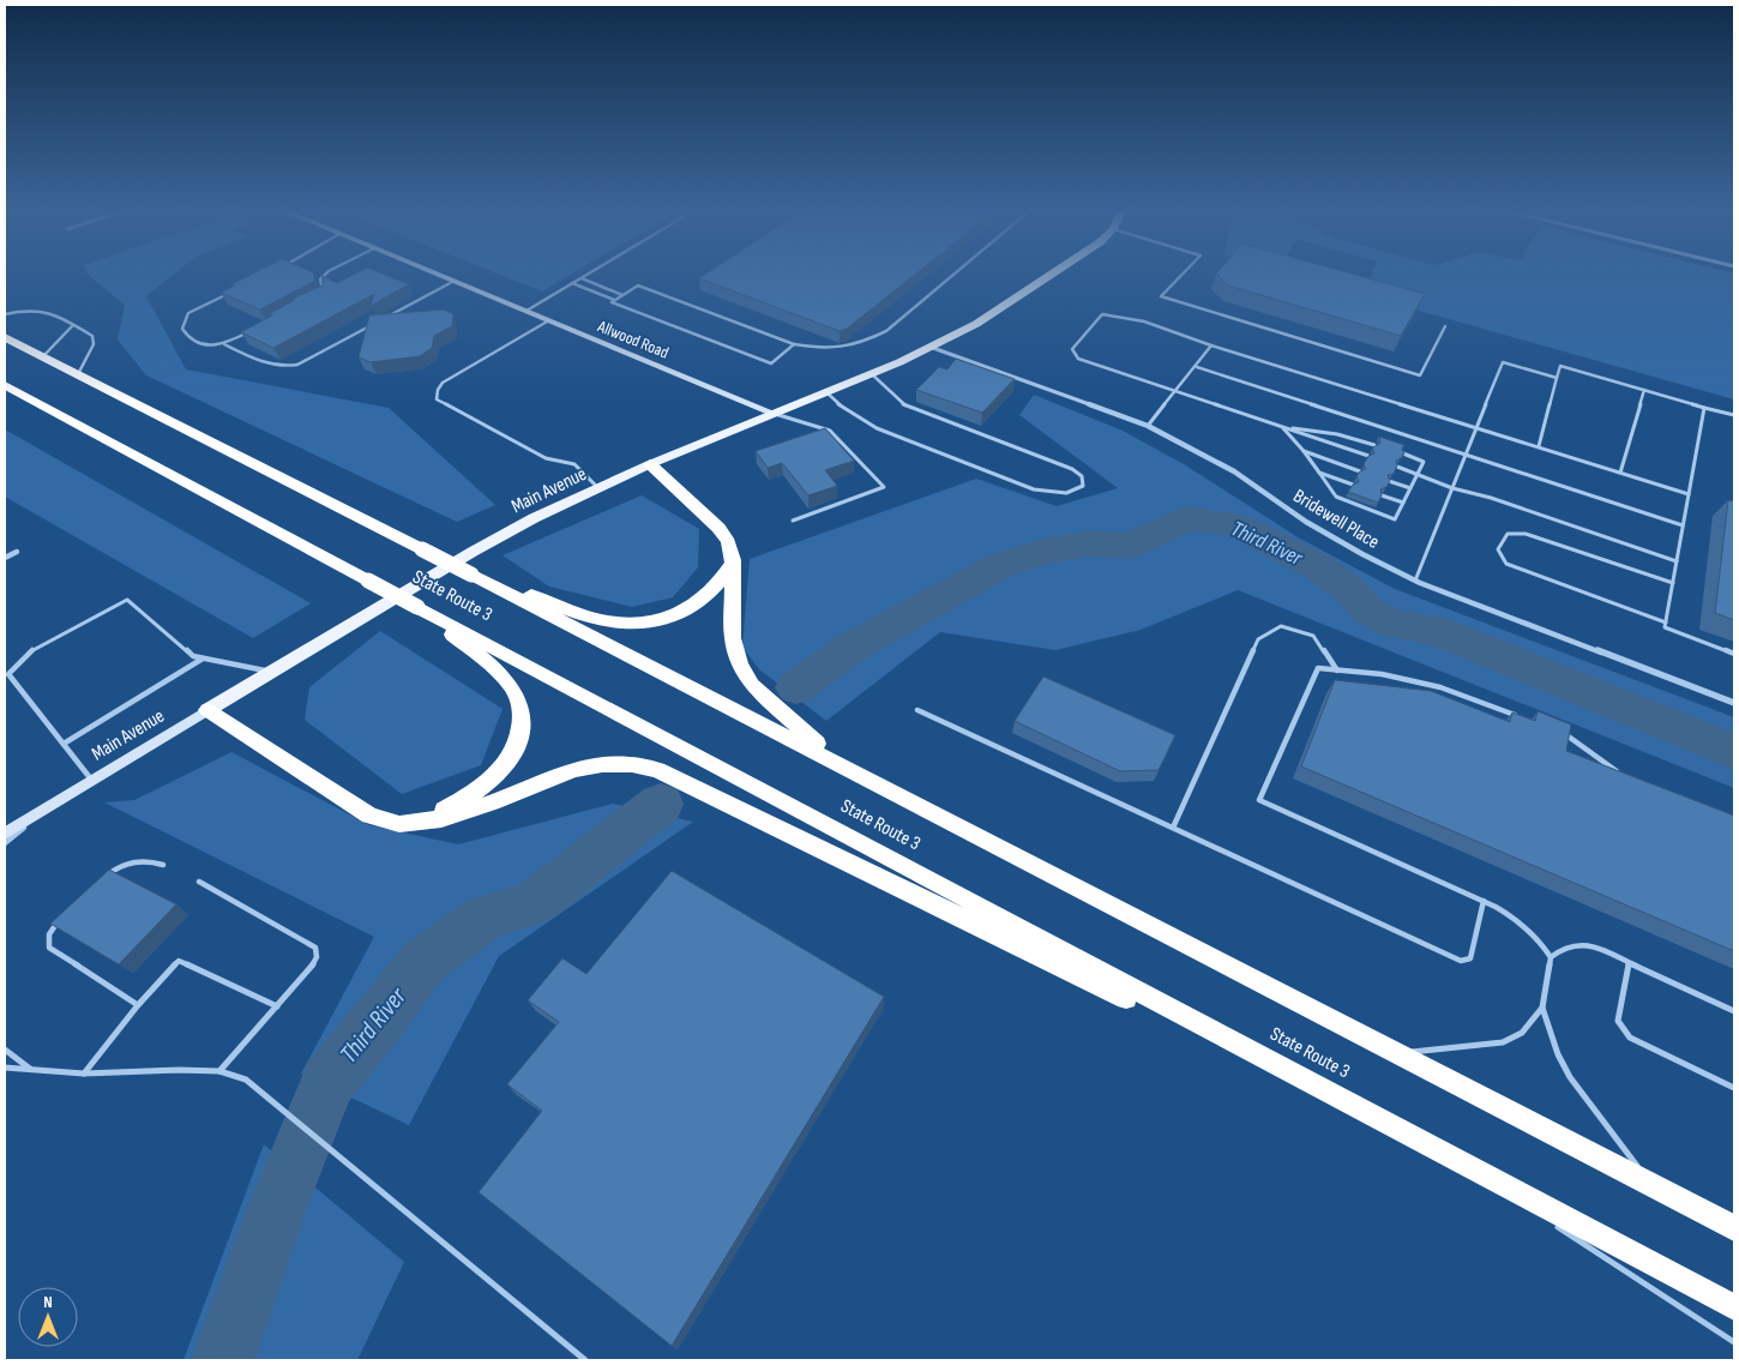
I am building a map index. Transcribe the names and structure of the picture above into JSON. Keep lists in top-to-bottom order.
{
  "streets": {
    "highway": ["State Route 3"],
    "main road": ["Allwood Road", "Main Avenue"],
    "street": ["Bridewell Place"]
  },
  "crossings": [
    ["Allwood Road", "Main Avenue"],
    ["Main Avenue", "Bridewell Place"]
  ],
  "water": ["Third River"],
  "north": "top"
}
